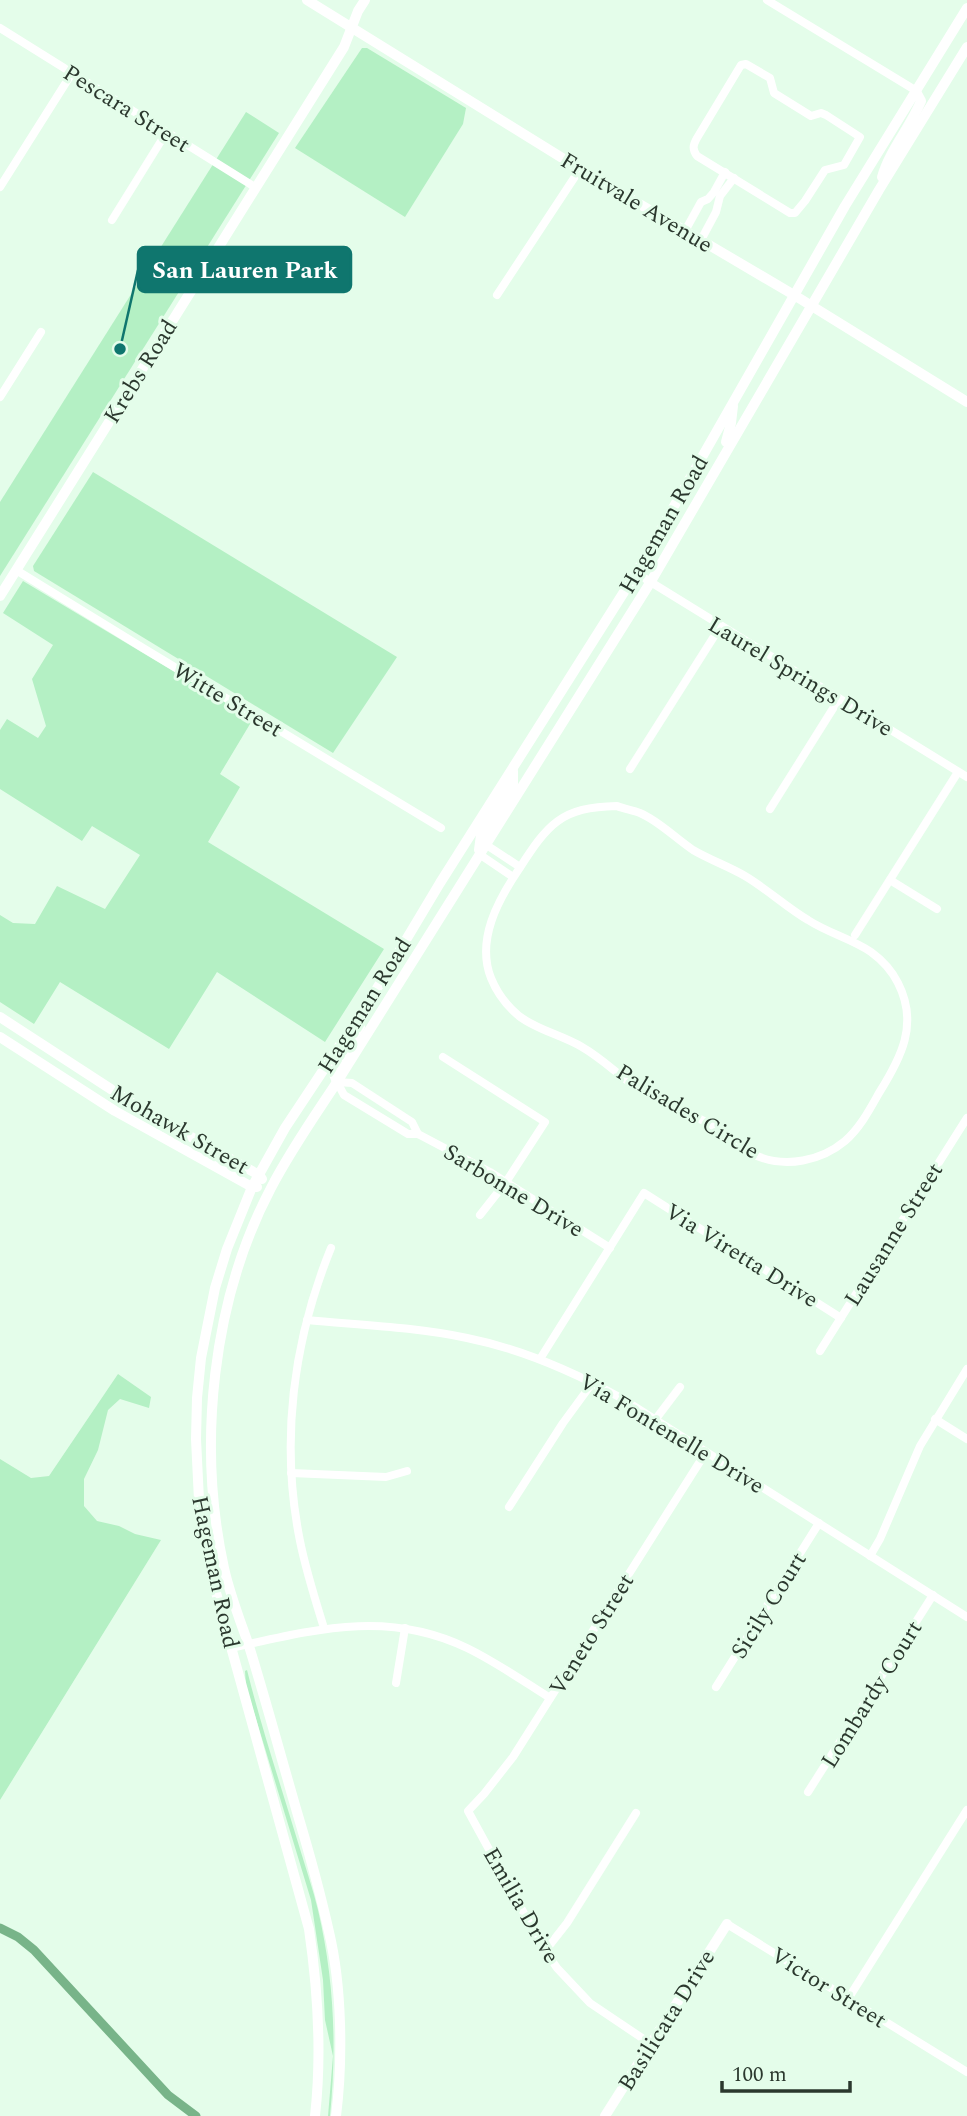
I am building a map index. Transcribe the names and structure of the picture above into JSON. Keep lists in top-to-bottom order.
{
  "streets": {
    "main road": ["Fruitvale Avenue", "Hageman Road", "Mohawk Street"],
    "street": [
      "Pescara Street",
      "Krebs Road",
      "Laurel Springs Drive",
      "Witte Street",
      "Palisades Circle",
      "Sarbonne Drive",
      "Lausanne Street",
      "Via Viretta Drive",
      "Via Fontenelle Drive",
      "Sicily Court",
      "Veneto Street",
      "Lombardy Court",
      "Emilia Drive",
      "Victor Street",
      "Basilicata Drive"
    ]
  },
  "crossings": [
    ["Pescara Street", "Krebs Road"],
    ["Fruitvale Avenue", "Krebs Road"],
    ["Fruitvale Avenue", "Hageman Road"],
    ["Krebs Road", "Witte Street"],
    ["Hageman Road", "Laurel Springs Drive"],
    ["Hageman Road", "Mohawk Street"],
    ["Hageman Road", "Sarbonne Drive"],
    ["Sarbonne Drive", "Via Viretta Drive"],
    ["Lausanne Street", "Via Viretta Drive"],
    ["Via Fontenelle Drive", "Sicily Court"],
    ["Via Fontenelle Drive", "Veneto Street"],
    ["Via Fontenelle Drive", "Lombardy Court"],
    ["Veneto Street", "Emilia Drive"],
    ["Emilia Drive", "Basilicata Drive"],
    ["Victor Street", "Basilicata Drive"]
  ],
  "places": ["San Lauren Park"],
  "scale_bar": "100 m"
}
